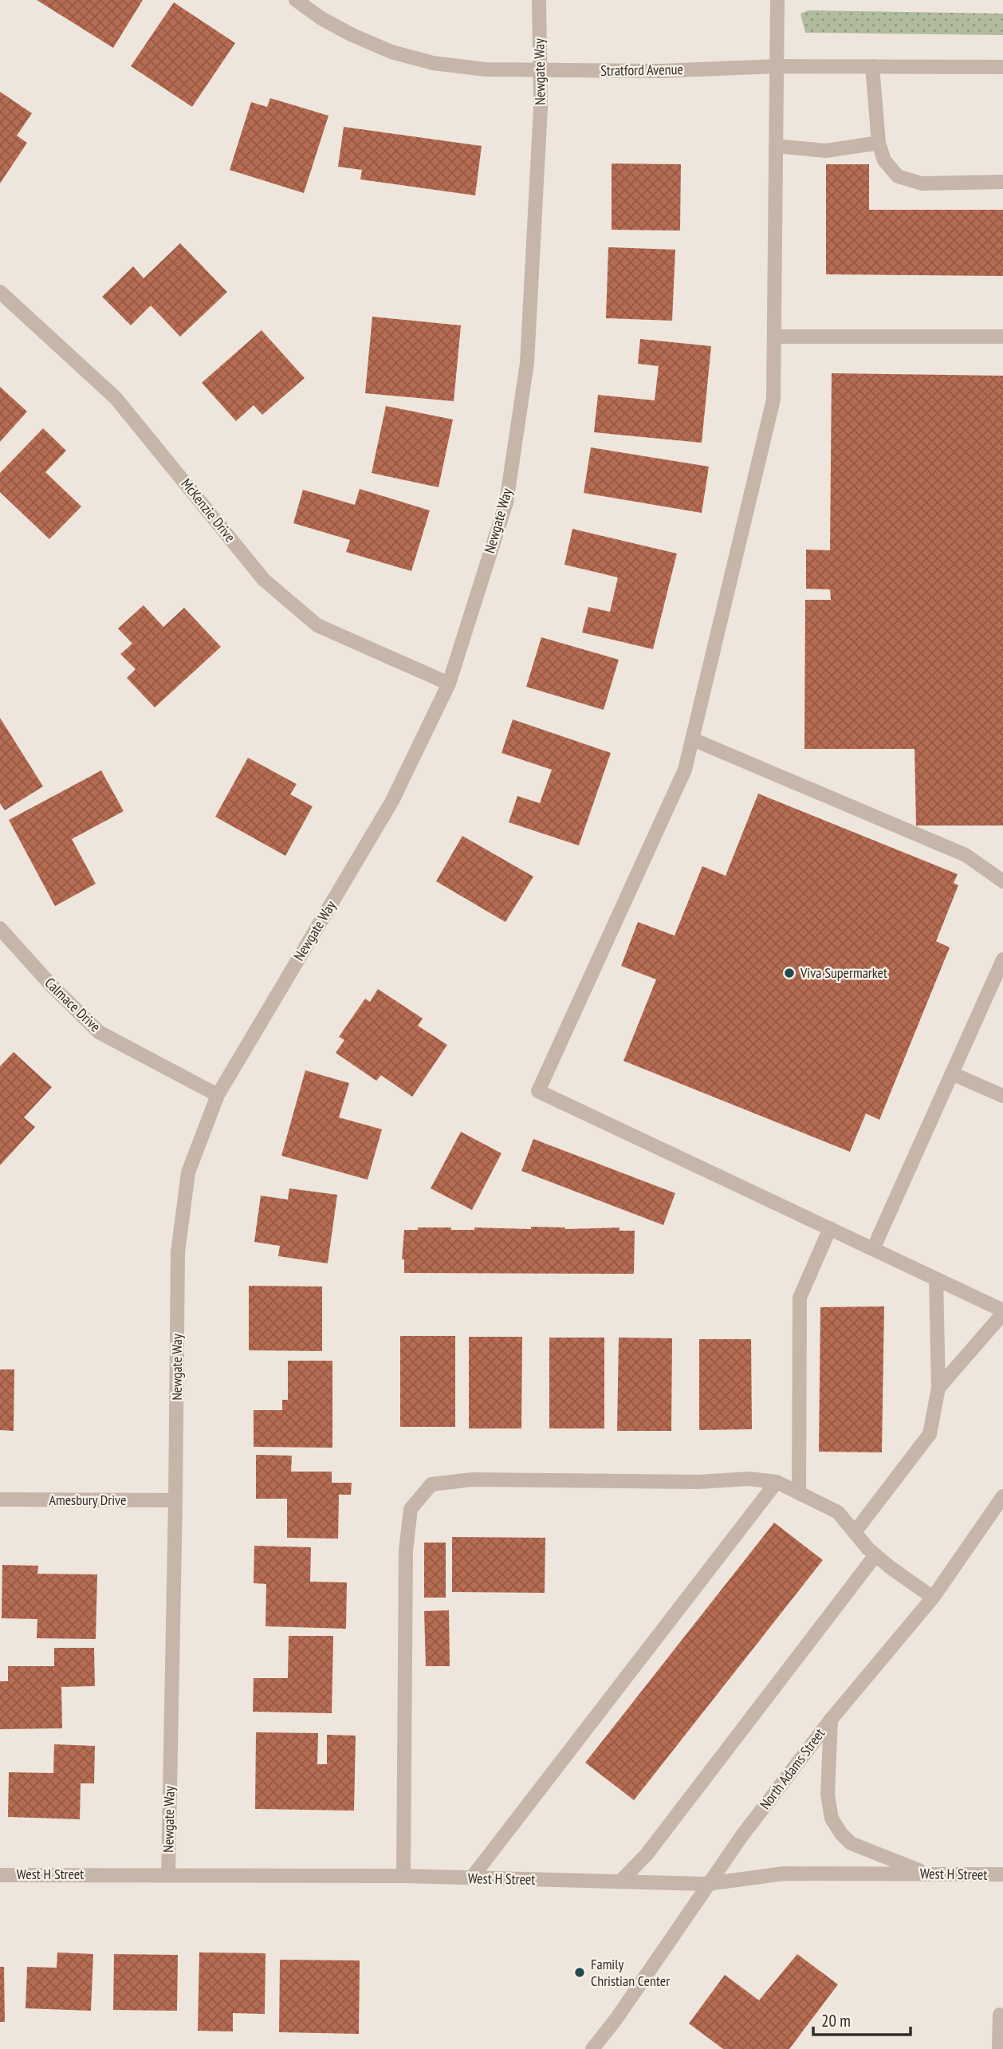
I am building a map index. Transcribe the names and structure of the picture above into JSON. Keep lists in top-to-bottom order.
{
  "streets": {
    "street": [
      "Stratford Avenue",
      "Newgate Way",
      "McKenzie Drive",
      "Calmace Drive",
      "Amesbury Drive",
      "North Adams Street",
      "West H Street"
    ]
  },
  "crossings": [
    ["Stratford Avenue", "Newgate Way"],
    ["Newgate Way", "McKenzie Drive"],
    ["Newgate Way", "Calmace Drive"],
    ["Newgate Way", "Amesbury Drive"],
    ["Newgate Way", "West H Street"],
    ["North Adams Street", "West H Street"]
  ],
  "places": ["Viva Supermarket", "Family Christian Center"],
  "scale_bar": "20 m"
}
